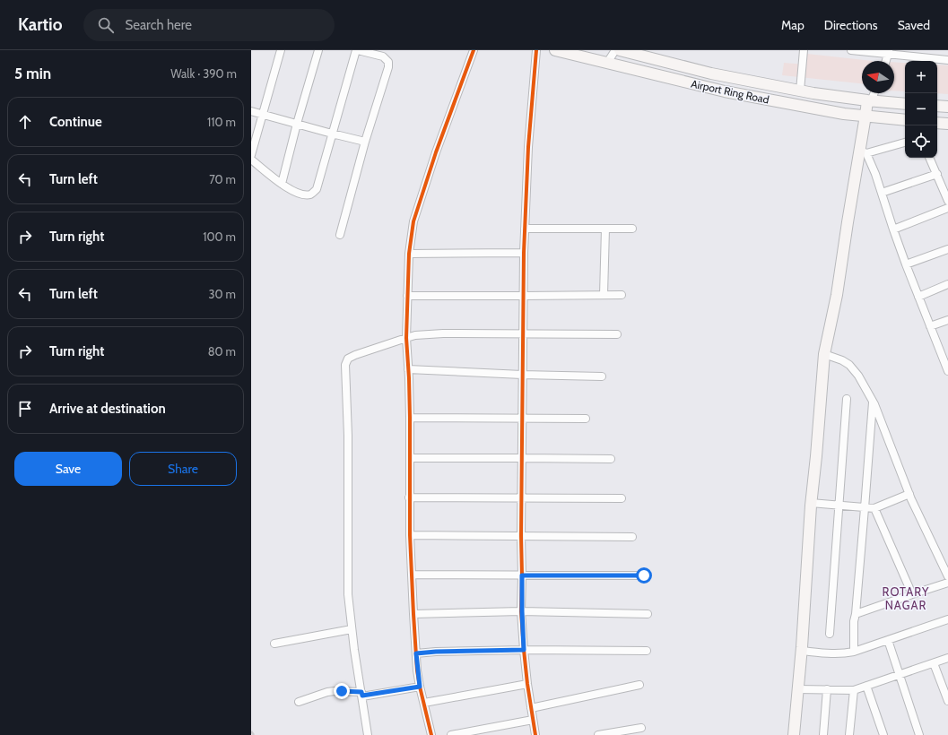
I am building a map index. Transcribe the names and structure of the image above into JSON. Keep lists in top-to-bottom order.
{
  "streets": {
    "main road": ["Airport Ring Road"]
  },
  "districts": ["ROTARY NAGAR"],
  "north": "left",
  "page": {
    "header": "Kartio",
    "search": "Search here",
    "nav": ["Map", "Directions", "Saved"],
    "heading": ["5 min", "Walk · 390 m"],
    "map_buttons": ["+", "−"],
    "list": [
      ["Continue", "110 m"],
      ["Turn left", "70 m"],
      ["Turn right", "100 m"],
      ["Turn left", "30 m"],
      ["Turn right", "80 m"],
      "Arrive at destination"
    ],
    "buttons": ["Save", "Share"]
  }
}
